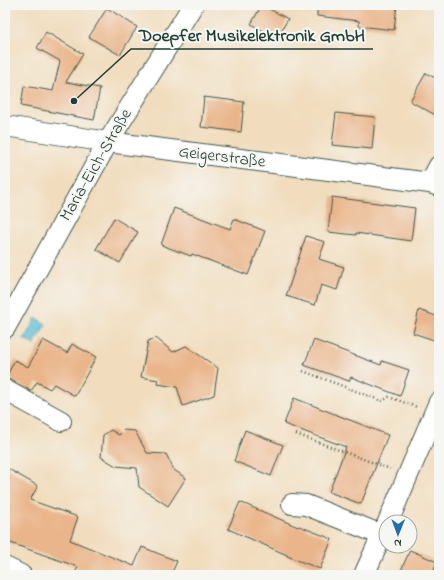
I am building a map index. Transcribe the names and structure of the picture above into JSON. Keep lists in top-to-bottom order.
{
  "streets": {
    "street": ["Geigerstraße", "Maria-Eich-Straße"]
  },
  "crossings": [
    ["Geigerstraße", "Maria-Eich-Straße"]
  ],
  "places": ["Doepfer Musikelektronik GmbH"],
  "north": "bottom"
}
